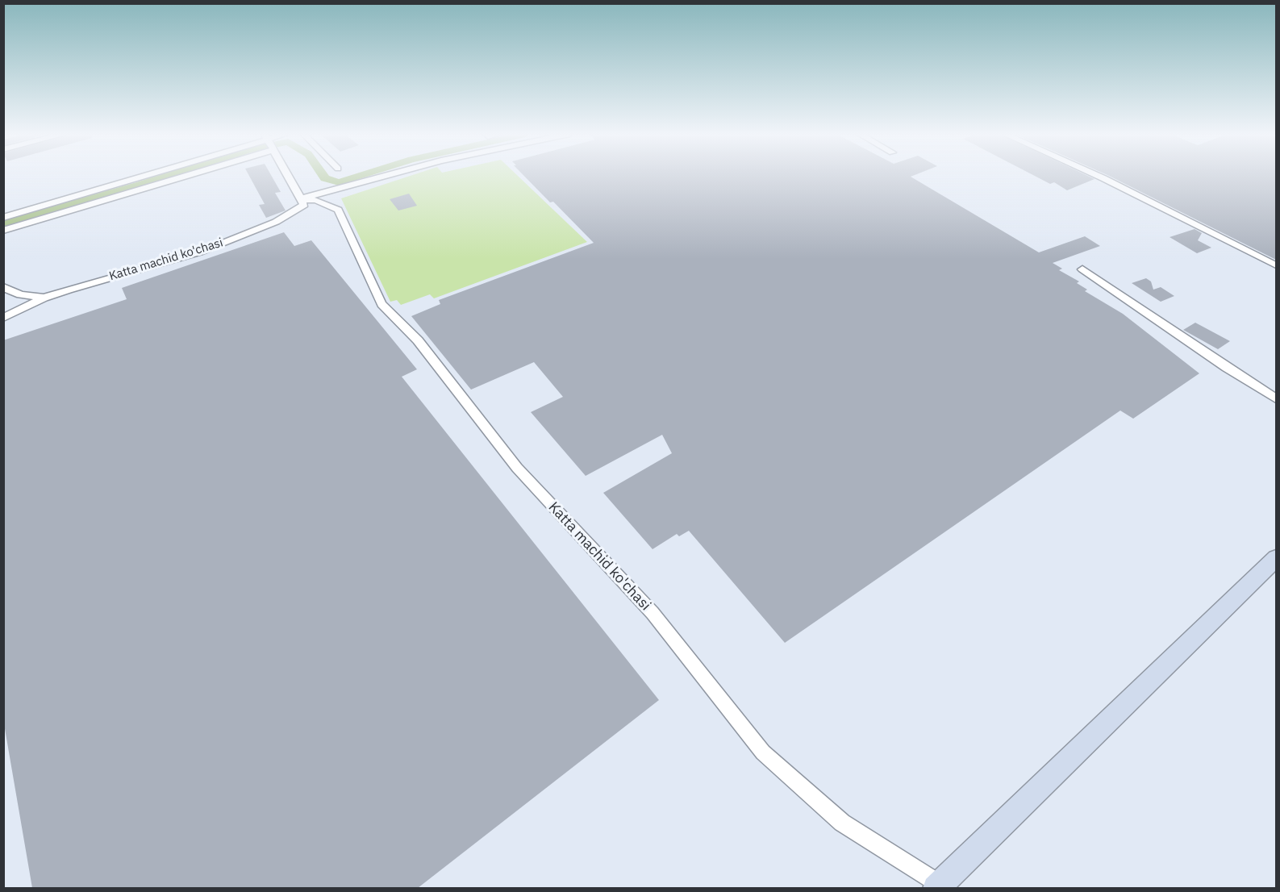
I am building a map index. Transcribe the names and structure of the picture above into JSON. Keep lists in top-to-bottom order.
{
  "streets": {
    "street": ["Katta machid ko'chasi"]
  }
}
